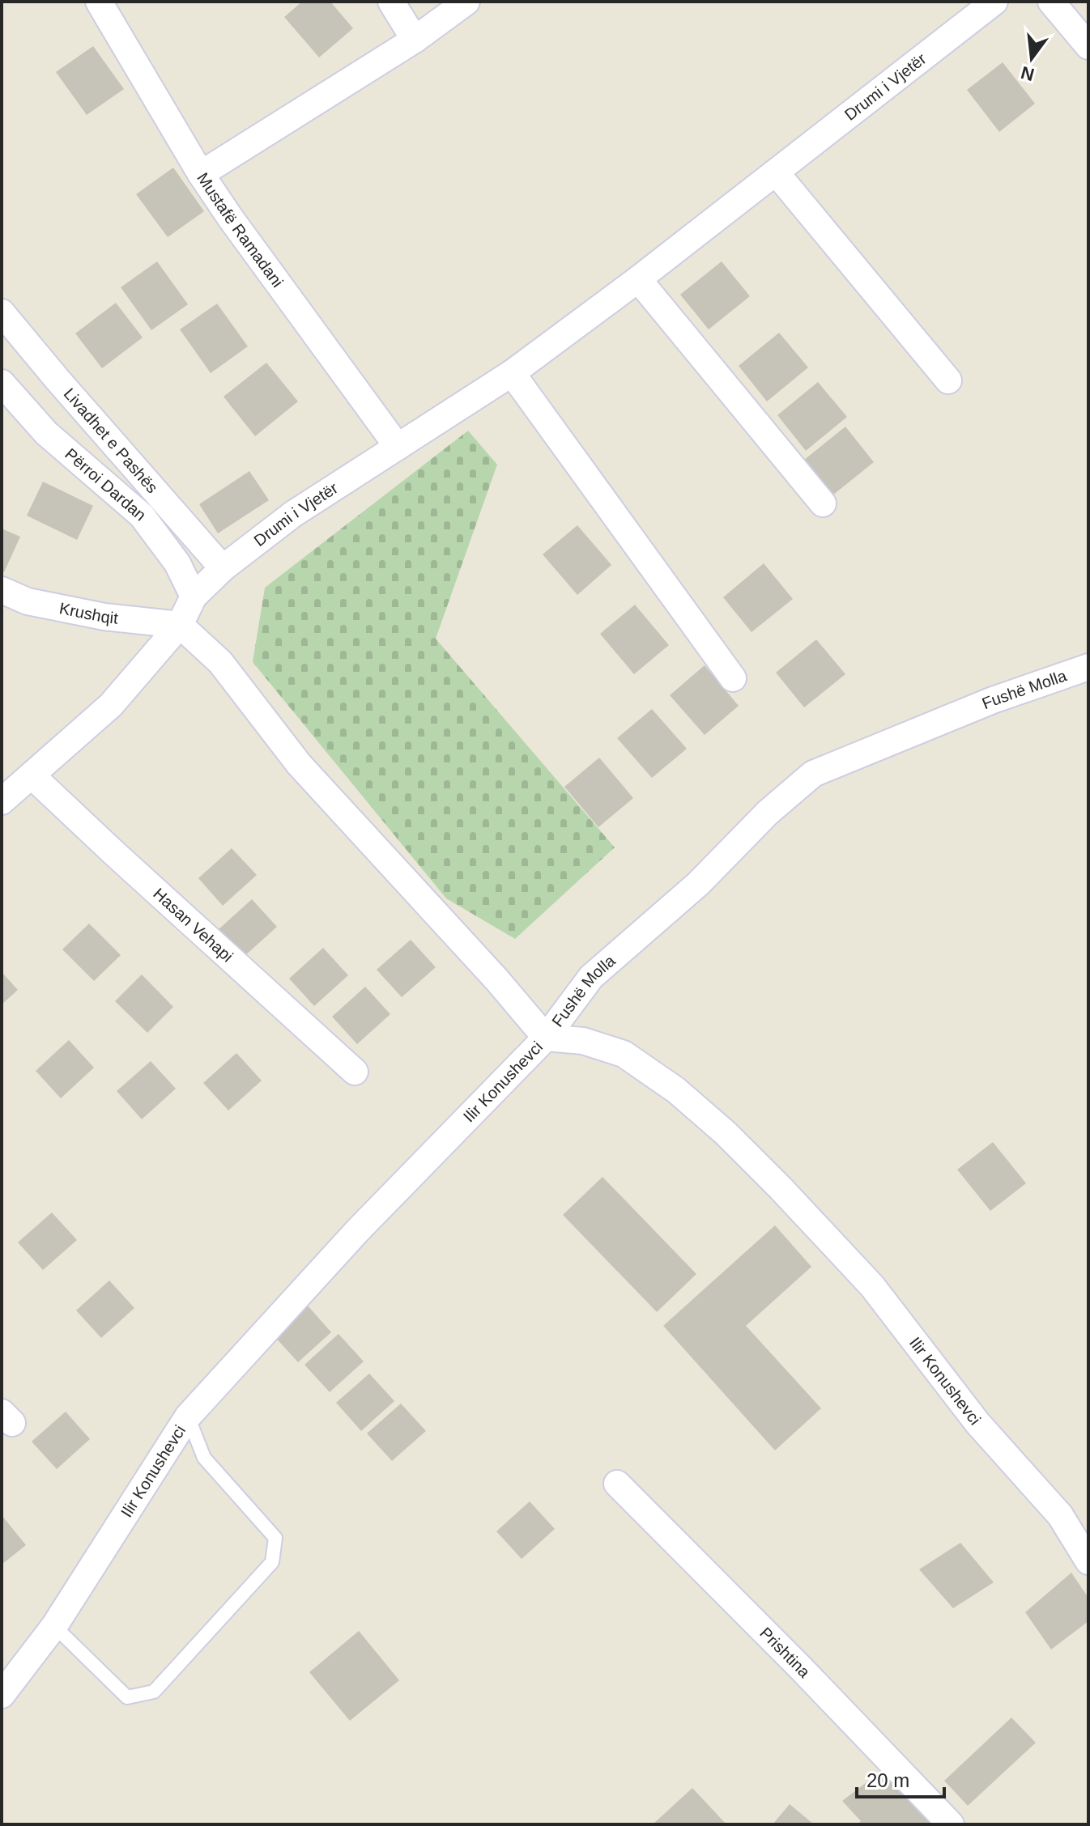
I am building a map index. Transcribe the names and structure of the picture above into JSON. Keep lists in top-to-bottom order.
{
  "streets": {
    "street": [
      "Drumi i Vjetër",
      "Mustafë Ramadani",
      "Livadhet e Pashës",
      "Përroi Dardan",
      "Krushqit",
      "Fushë Molla",
      "Hasan Vehapi",
      "Ilir Konushevci",
      "Prishtina"
    ]
  },
  "crossings": [
    ["Drumi i Vjetër", "Mustafë Ramadani"],
    ["Drumi i Vjetër", "Livadhet e Pashës"],
    ["Drumi i Vjetër", "Përroi Dardan"],
    ["Drumi i Vjetër", "Krushqit"],
    ["Drumi i Vjetër", "Fushë Molla"],
    ["Drumi i Vjetër", "Hasan Vehapi"],
    ["Krushqit", "Fushë Molla"],
    ["Fushë Molla", "Ilir Konushevci"]
  ],
  "scale_bar": "20 m",
  "north": "bottom"
}
